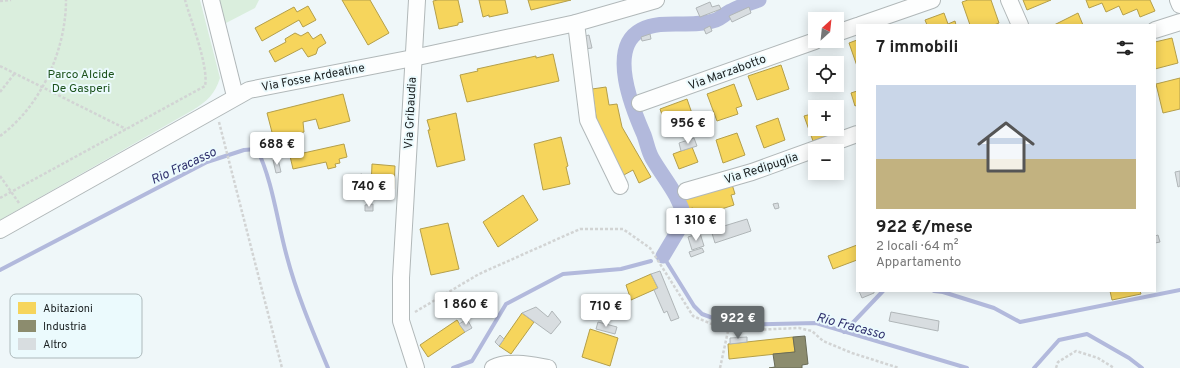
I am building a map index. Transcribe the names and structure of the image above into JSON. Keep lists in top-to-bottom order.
{
  "streets": {
    "street": [
      "Via Marzabotto",
      "Via Fosse Ardeatine",
      "Via Gribaudia",
      "Via Redipuglia"
    ]
  },
  "crossings": [
    ["Via Fosse Ardeatine", "Via Gribaudia"]
  ],
  "water": ["Rio Fracasso"],
  "parks": ["Parco Alcide De Gasperi"],
  "legend": ["Abitazioni", "Industria", "Altro"],
  "north": "top right",
  "page": {
    "map_buttons": ["+", "−"],
    "heading": "7 immobili",
    "list": [
      {
        "name": "922 €/mese",
        "note": "2 locali · 64 m² · Appartamento"
      }
    ],
    "price": [
      "956 €",
      "688 €",
      "740 €",
      "1 310 €",
      "1 860 €",
      "710 €",
      "922 €"
    ]
  }
}
